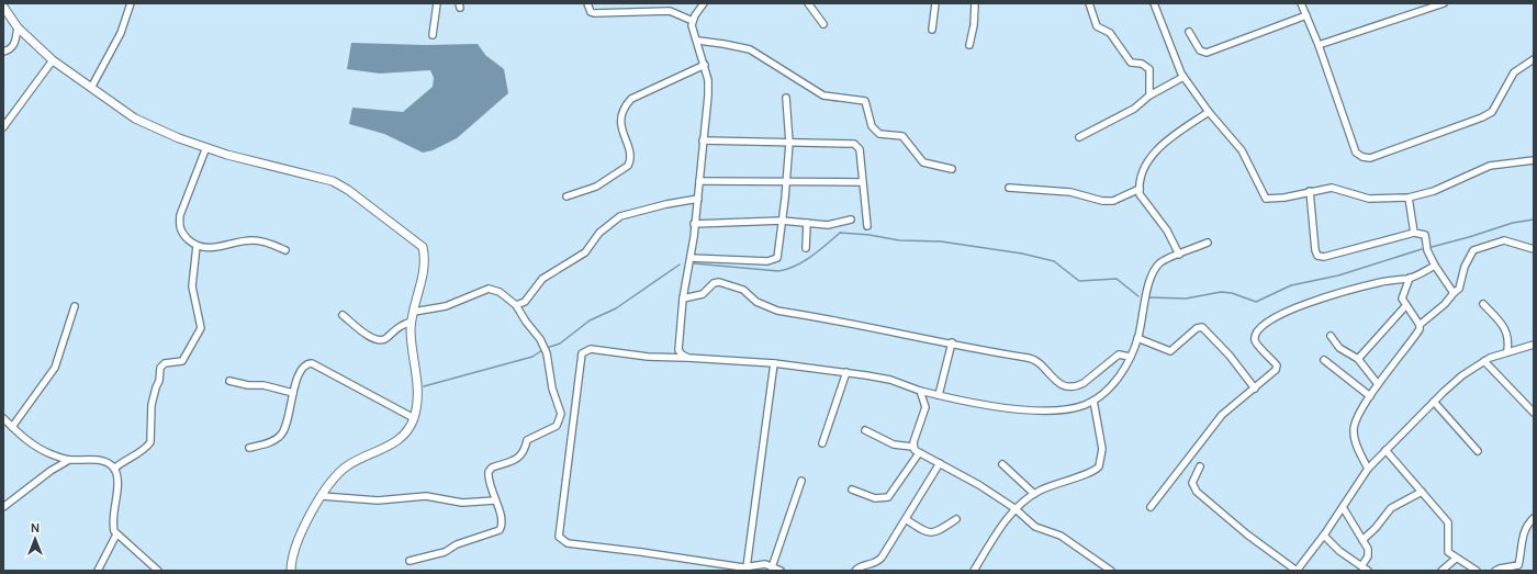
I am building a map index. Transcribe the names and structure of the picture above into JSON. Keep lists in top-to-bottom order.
{
  "north": "top"
}
